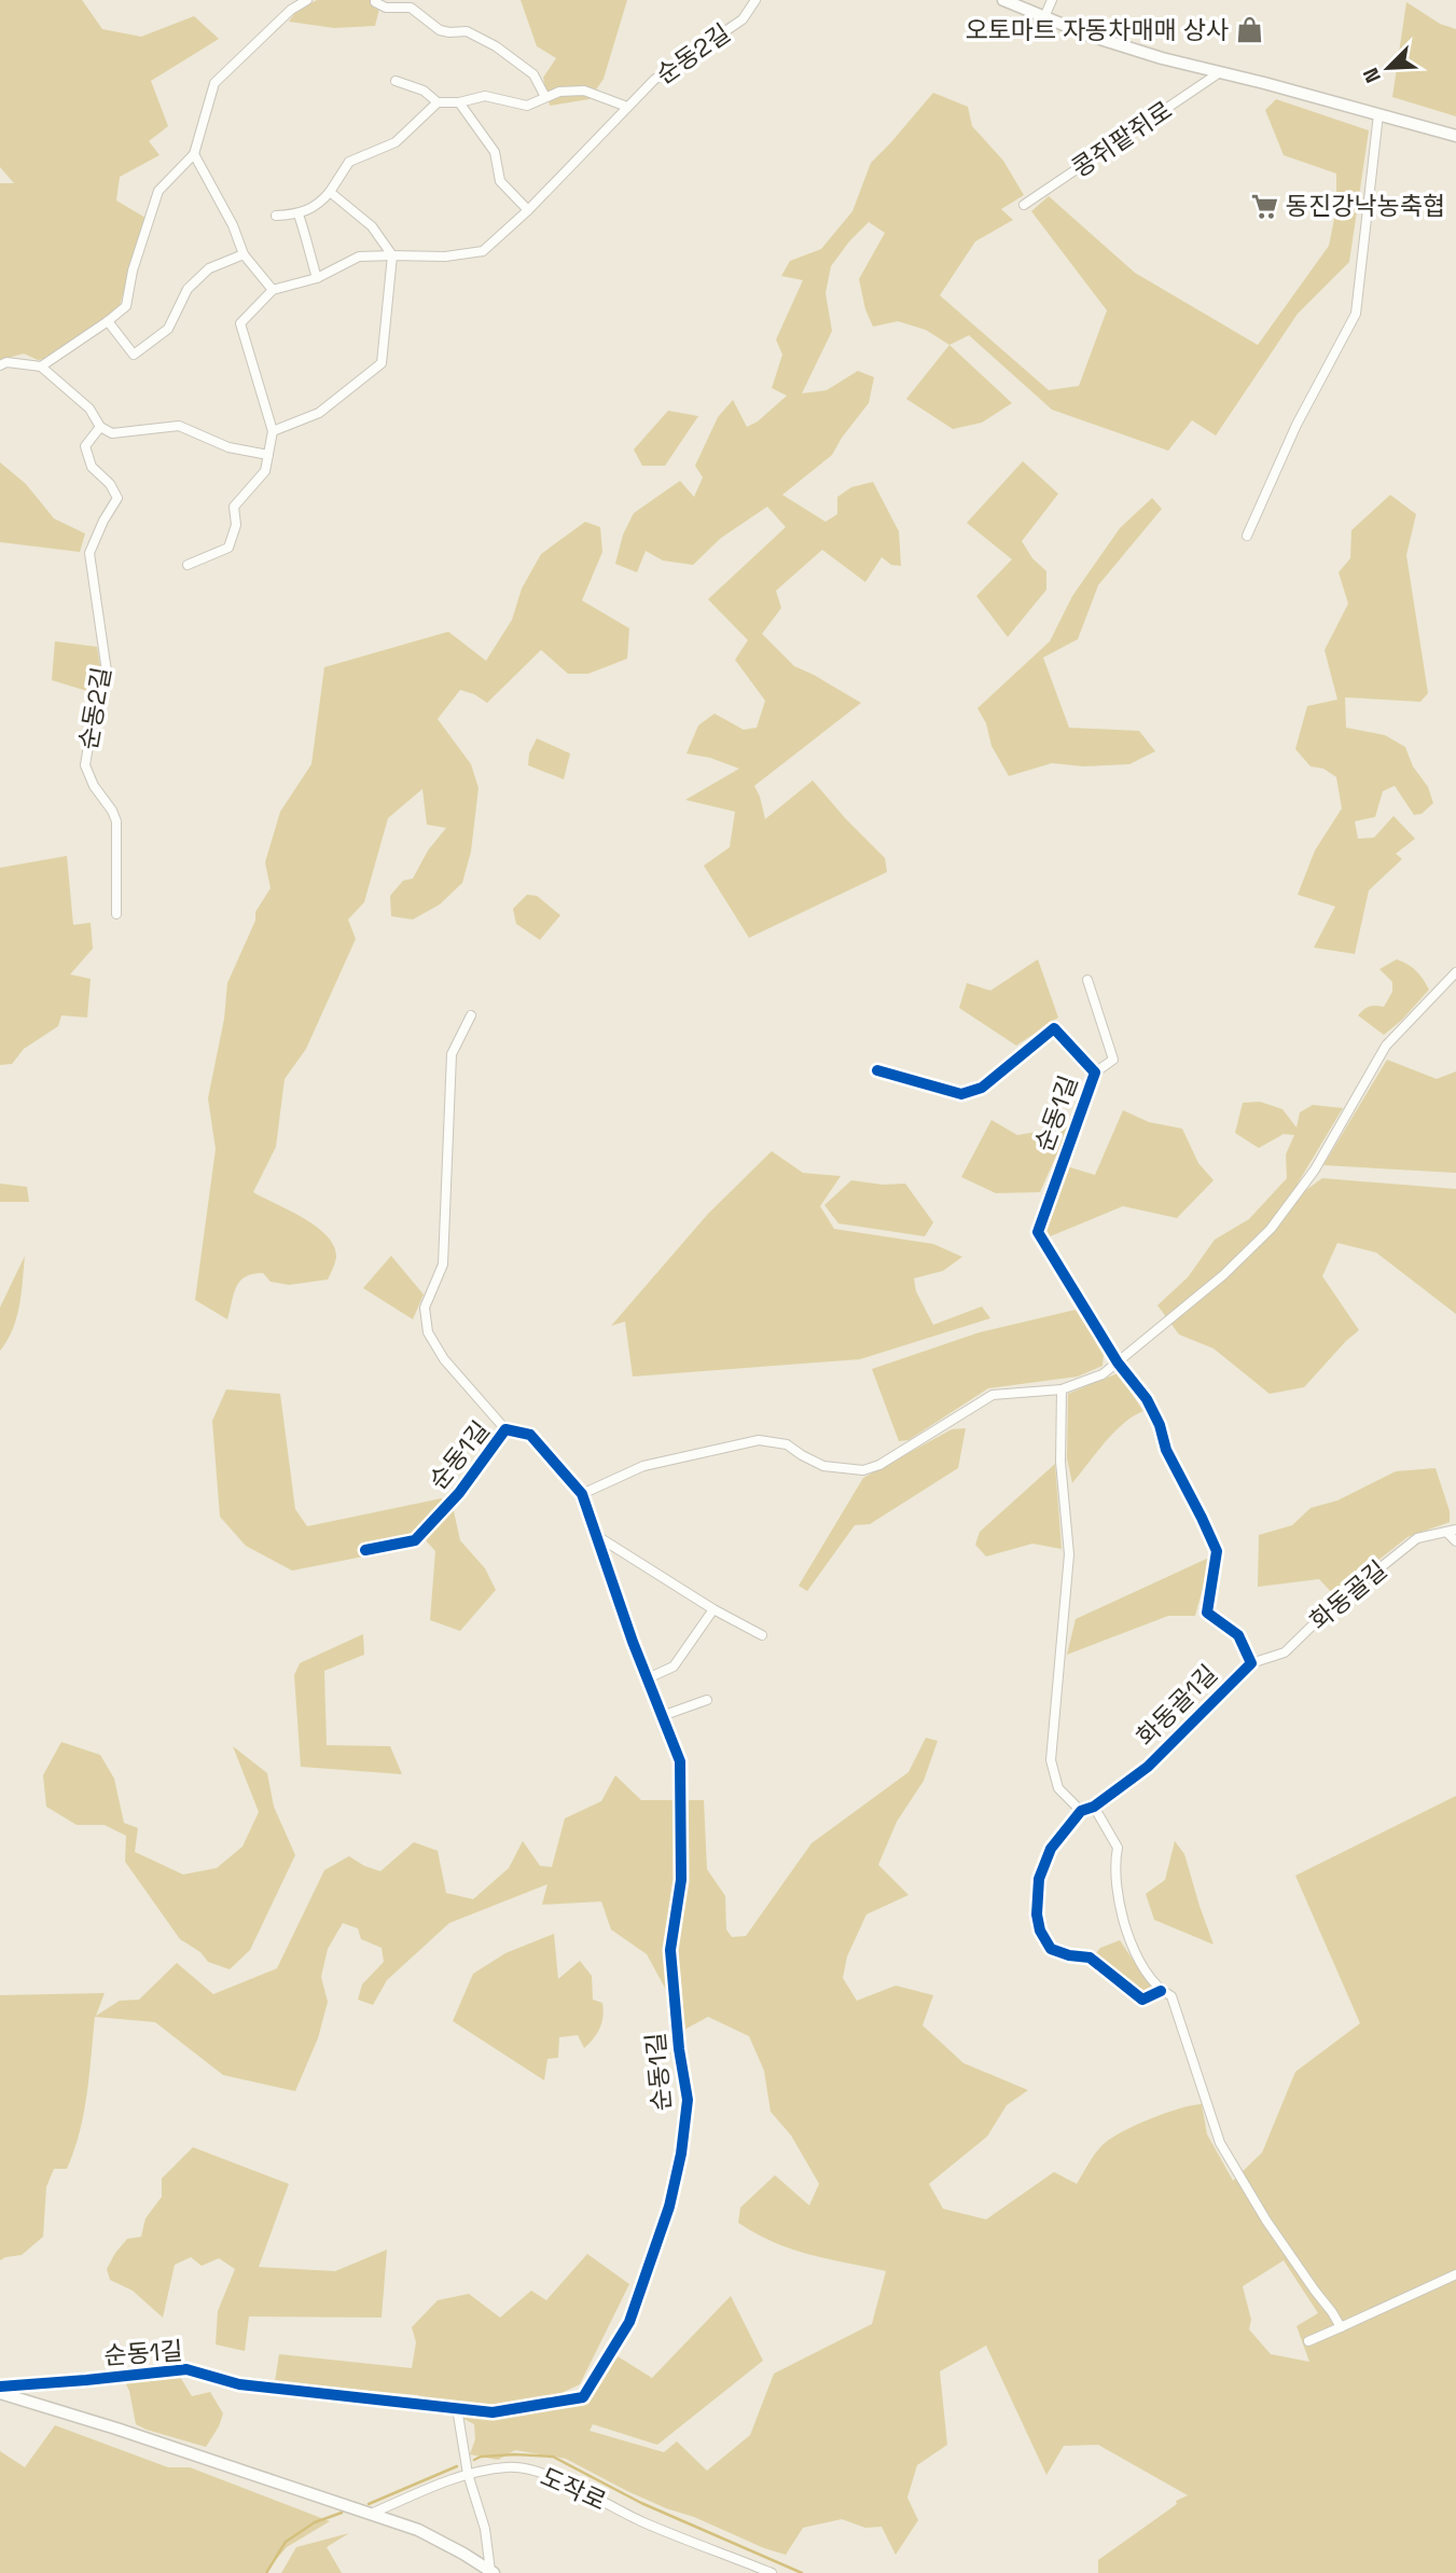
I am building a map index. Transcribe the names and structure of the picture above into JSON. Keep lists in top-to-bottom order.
{
  "streets": {
    "street": [
      "순동2길",
      "콩쥐팥쥐로",
      "순동1길",
      "화동골길",
      "화동골1길",
      "도작로"
    ]
  },
  "crossings": [
    ["순동1길", "화동골1길"],
    ["화동골길", "화동골1길"]
  ],
  "places": {
    "shop": ["오토마트 자동차매매 상사"],
    "supermarket": ["동진강낙농축협"]
  },
  "north": "bottom left"
}
